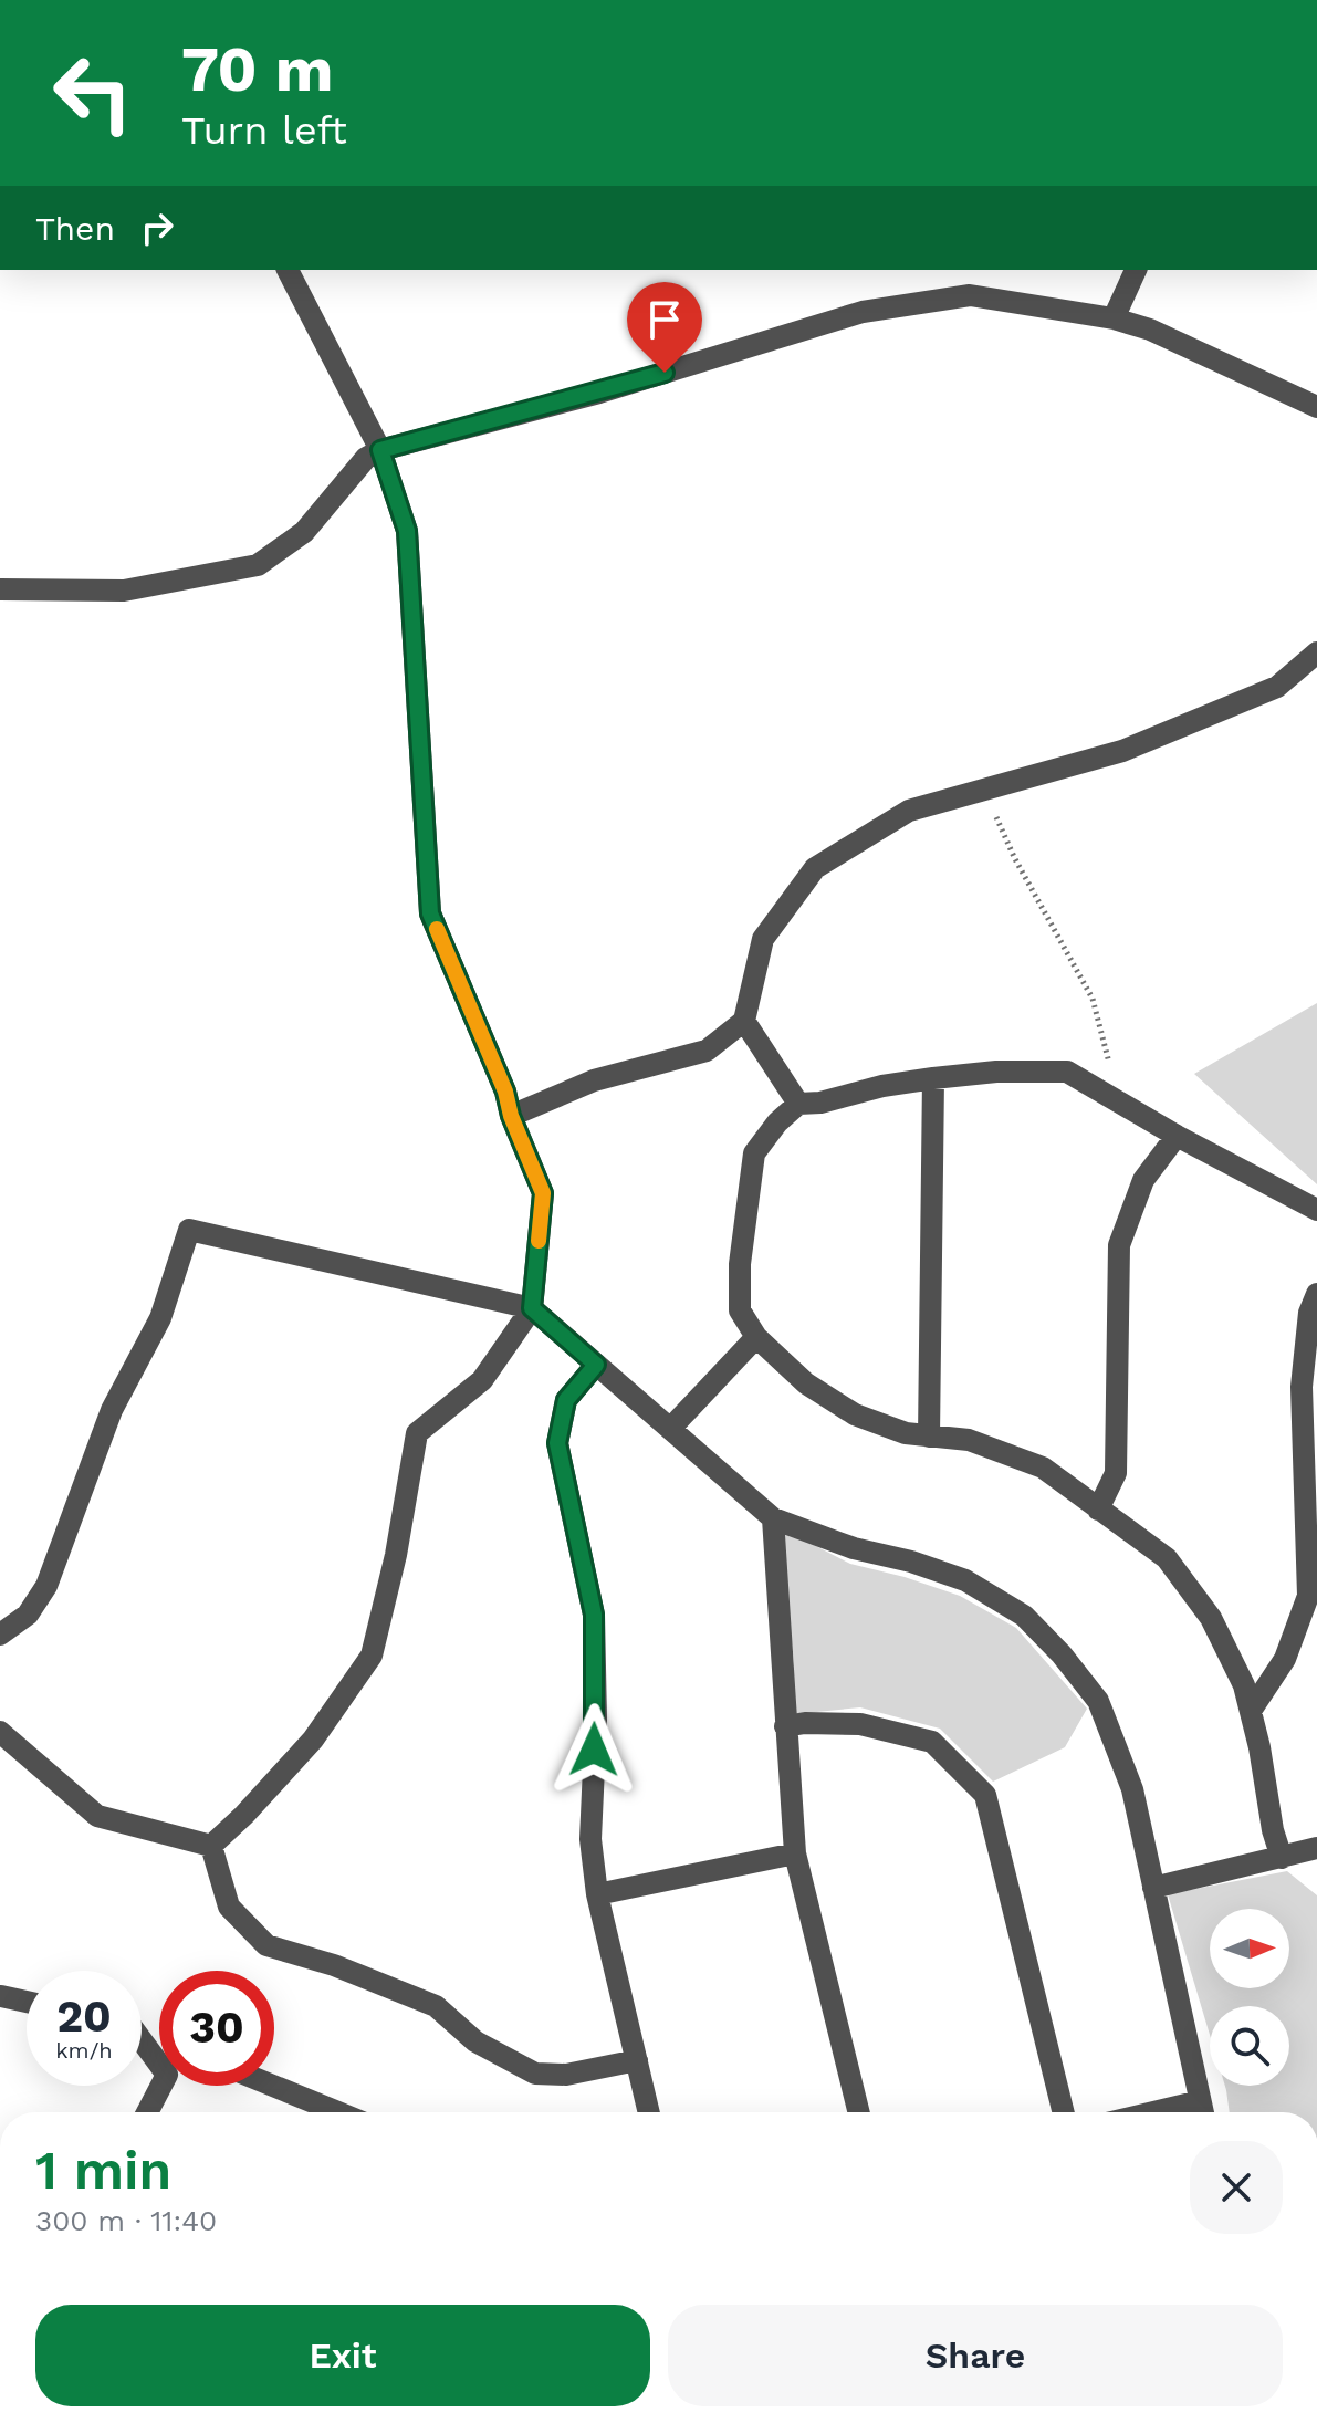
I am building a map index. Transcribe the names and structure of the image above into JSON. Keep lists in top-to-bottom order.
{
  "north": "right",
  "page": {
    "turn": ["70 m", "Turn left"],
    "then": "Then",
    "speed": "20 km/h",
    "limit": "30",
    "heading": ["1 min", "300 m · 11:40"],
    "buttons": ["Exit", "Share"]
  }
}
